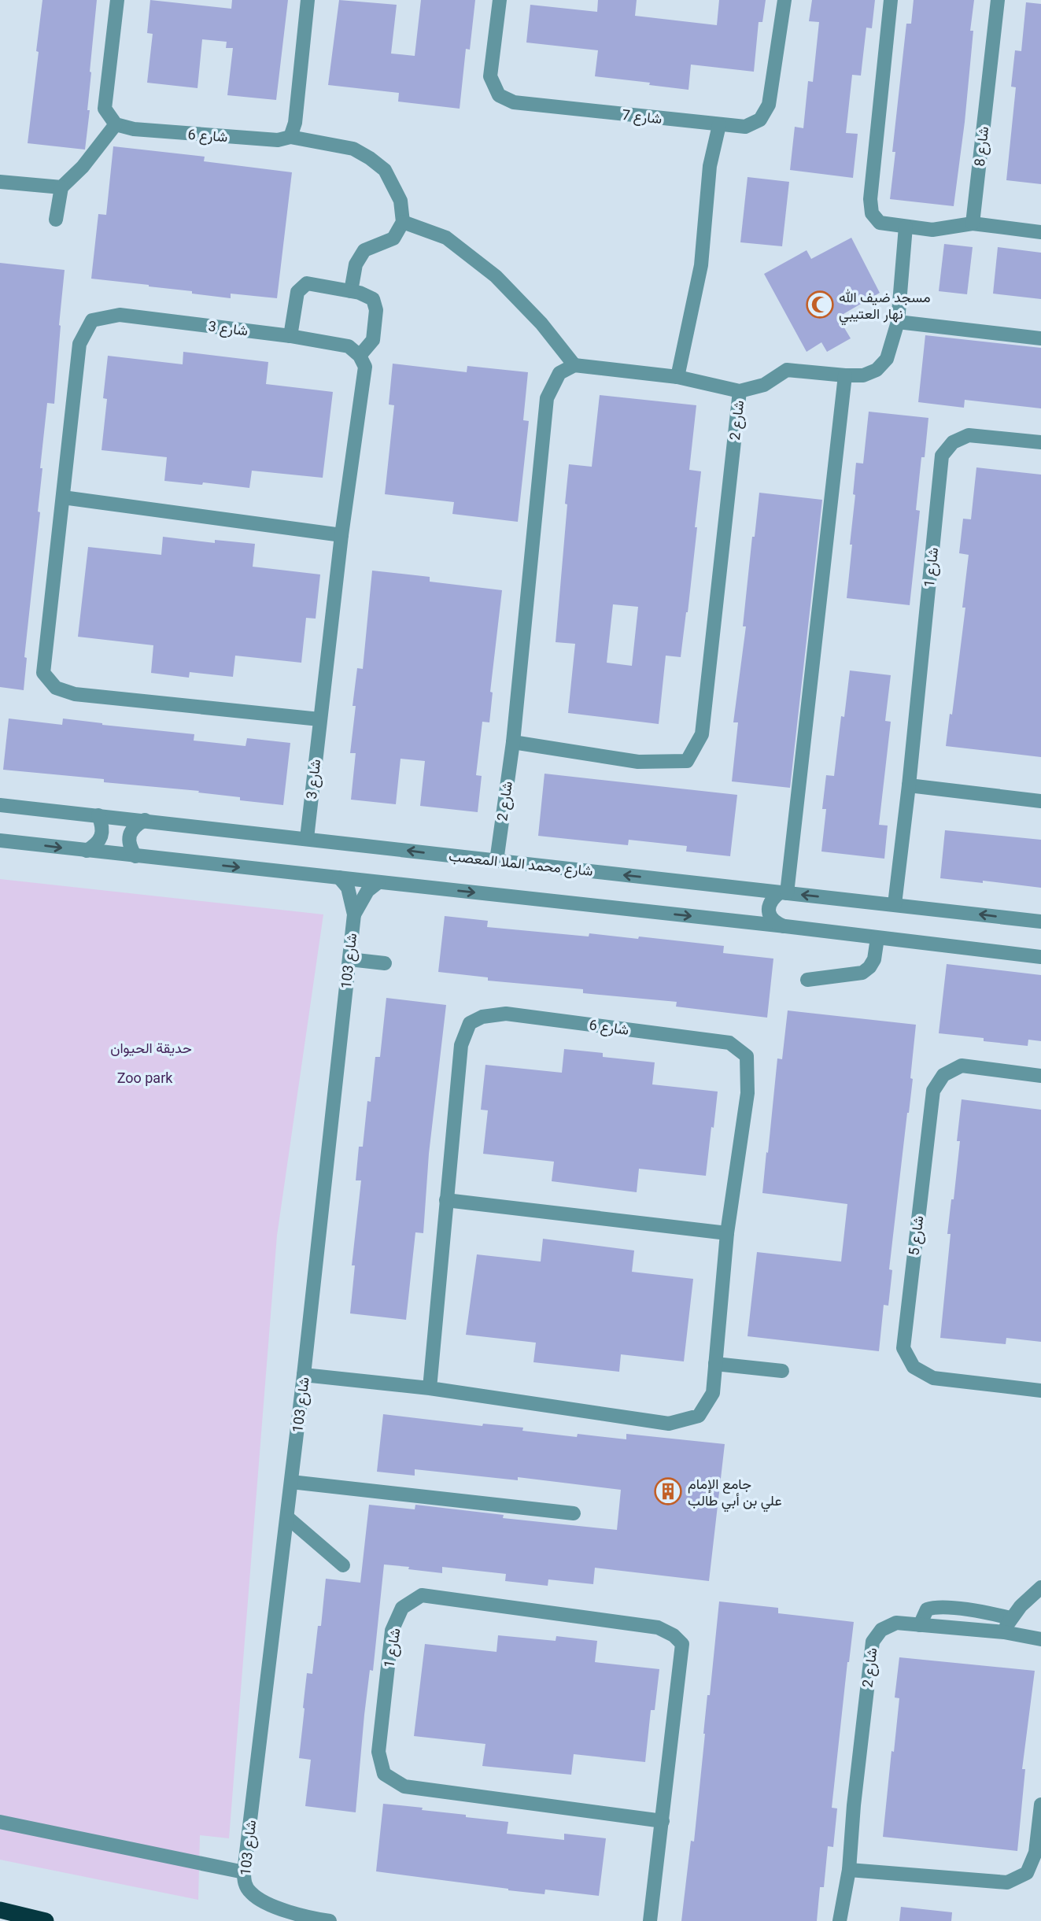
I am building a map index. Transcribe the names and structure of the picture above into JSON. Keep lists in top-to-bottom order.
{
  "streets": {
    "street": [
      "شارع 7",
      "شارع 6",
      "شارع 8",
      "شارع 3",
      "شارع 2",
      "شارع 1",
      "شارع محمد الملا المعصب",
      "شارع 103",
      "شارع 5"
    ]
  },
  "crossings": [
    ["شارع 6", "شارع 103"],
    ["شارع 3", "شارع محمد الملا المعصب"],
    ["شارع 2", "شارع محمد الملا المعصب"],
    ["شارع 1", "شارع محمد الملا المعصب"]
  ],
  "parks": ["حديقة الحيوان", "Zoo park"],
  "places": {
    "mosque": ["مسجد ضيف الله نهار العتيبي"],
    "building": ["جامع الإمام علي بن أبي طالب"]
  }
}
